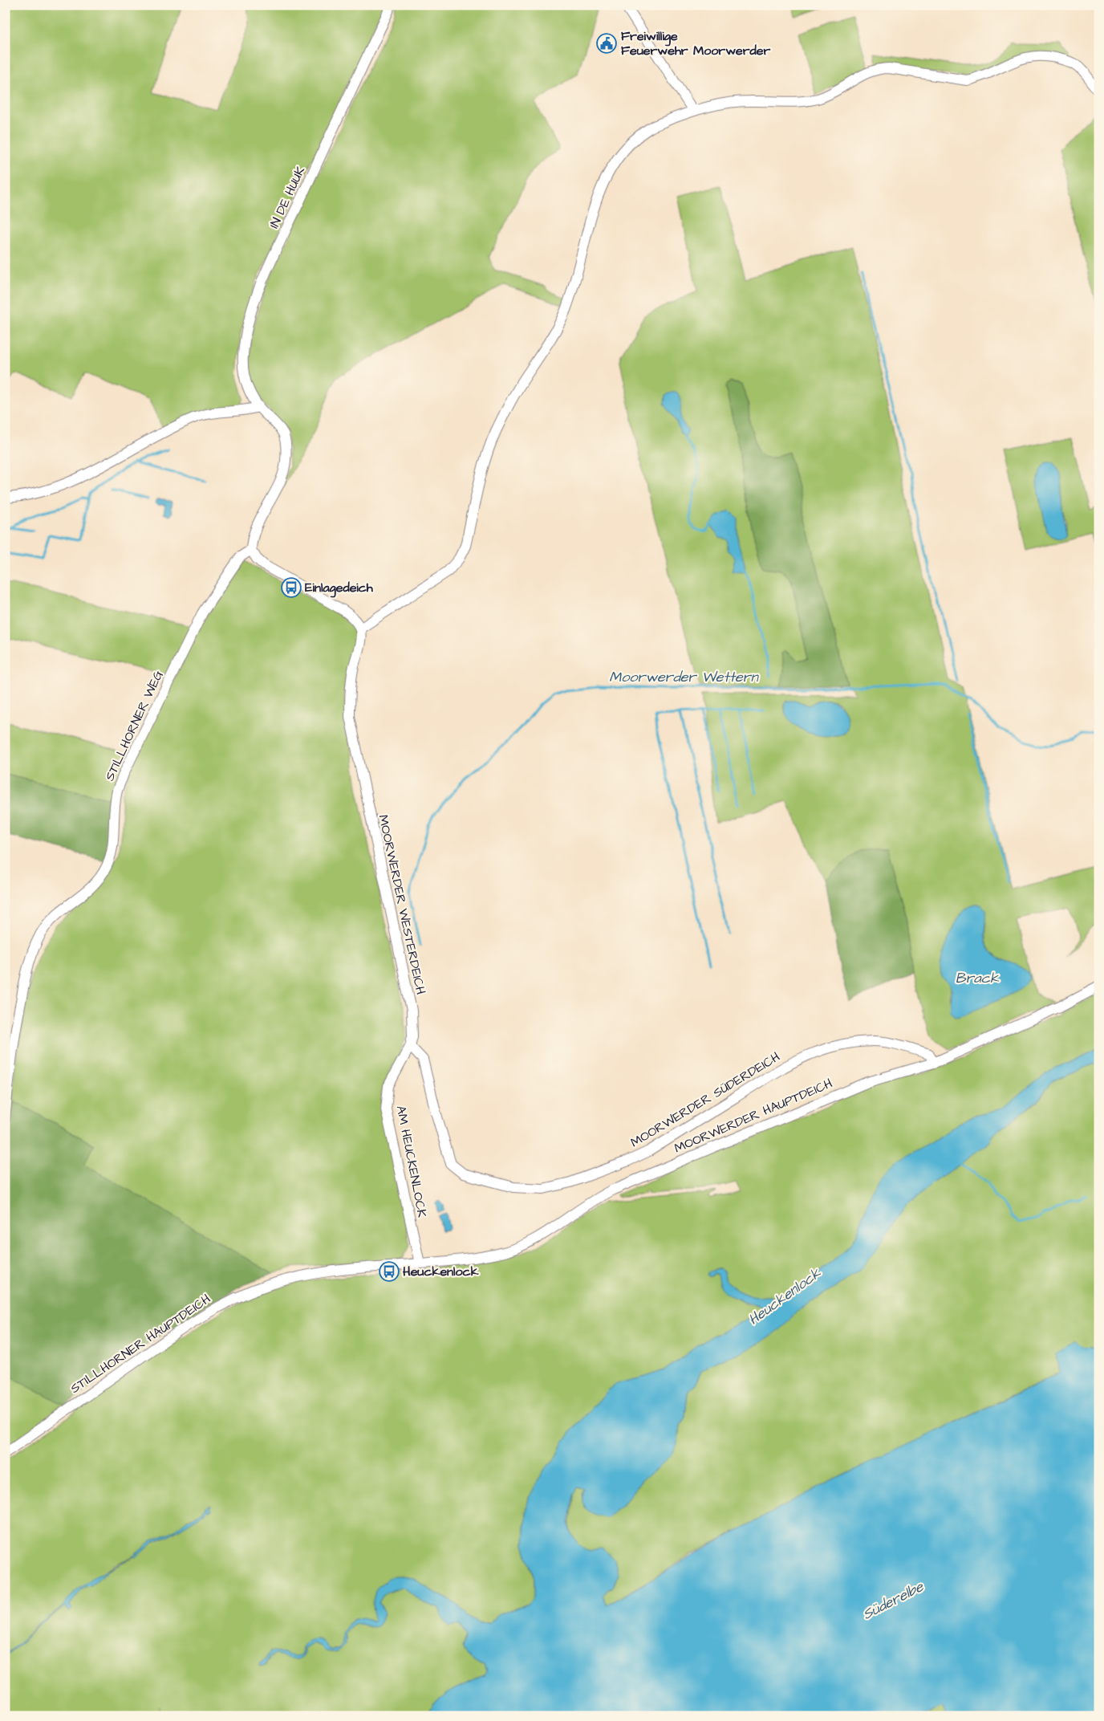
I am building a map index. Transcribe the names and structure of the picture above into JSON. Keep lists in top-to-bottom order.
{
  "streets": {
    "street": [
      "IN DE HUUK",
      "STILLHORNER WEG",
      "MOORWERDER WESTERDEICH",
      "MOORWERDER SÜDERDEICH",
      "MOORWERDER HAUPTDEICH",
      "AM HEUCKENLOCK",
      "STILLHORNER HAUPTDEICH"
    ]
  },
  "crossings": [
    ["MOORWERDER WESTERDEICH", "MOORWERDER SÜDERDEICH"],
    ["MOORWERDER WESTERDEICH", "AM HEUCKENLOCK"],
    ["MOORWERDER SÜDERDEICH", "MOORWERDER HAUPTDEICH"],
    ["MOORWERDER SÜDERDEICH", "AM HEUCKENLOCK"],
    ["MOORWERDER HAUPTDEICH", "AM HEUCKENLOCK"],
    ["MOORWERDER HAUPTDEICH", "STILLHORNER HAUPTDEICH"],
    ["AM HEUCKENLOCK", "STILLHORNER HAUPTDEICH"]
  ],
  "water": [
    "Moorwerder Wettern",
    "Brack",
    "Heuckenlock",
    "Süderelbe"
  ],
  "places": {
    "public building": ["Freiwillige Feuerwehr Moorwerder"],
    "bus stop": ["Einlagedeich", "Heuckenlock"]
  }
}
